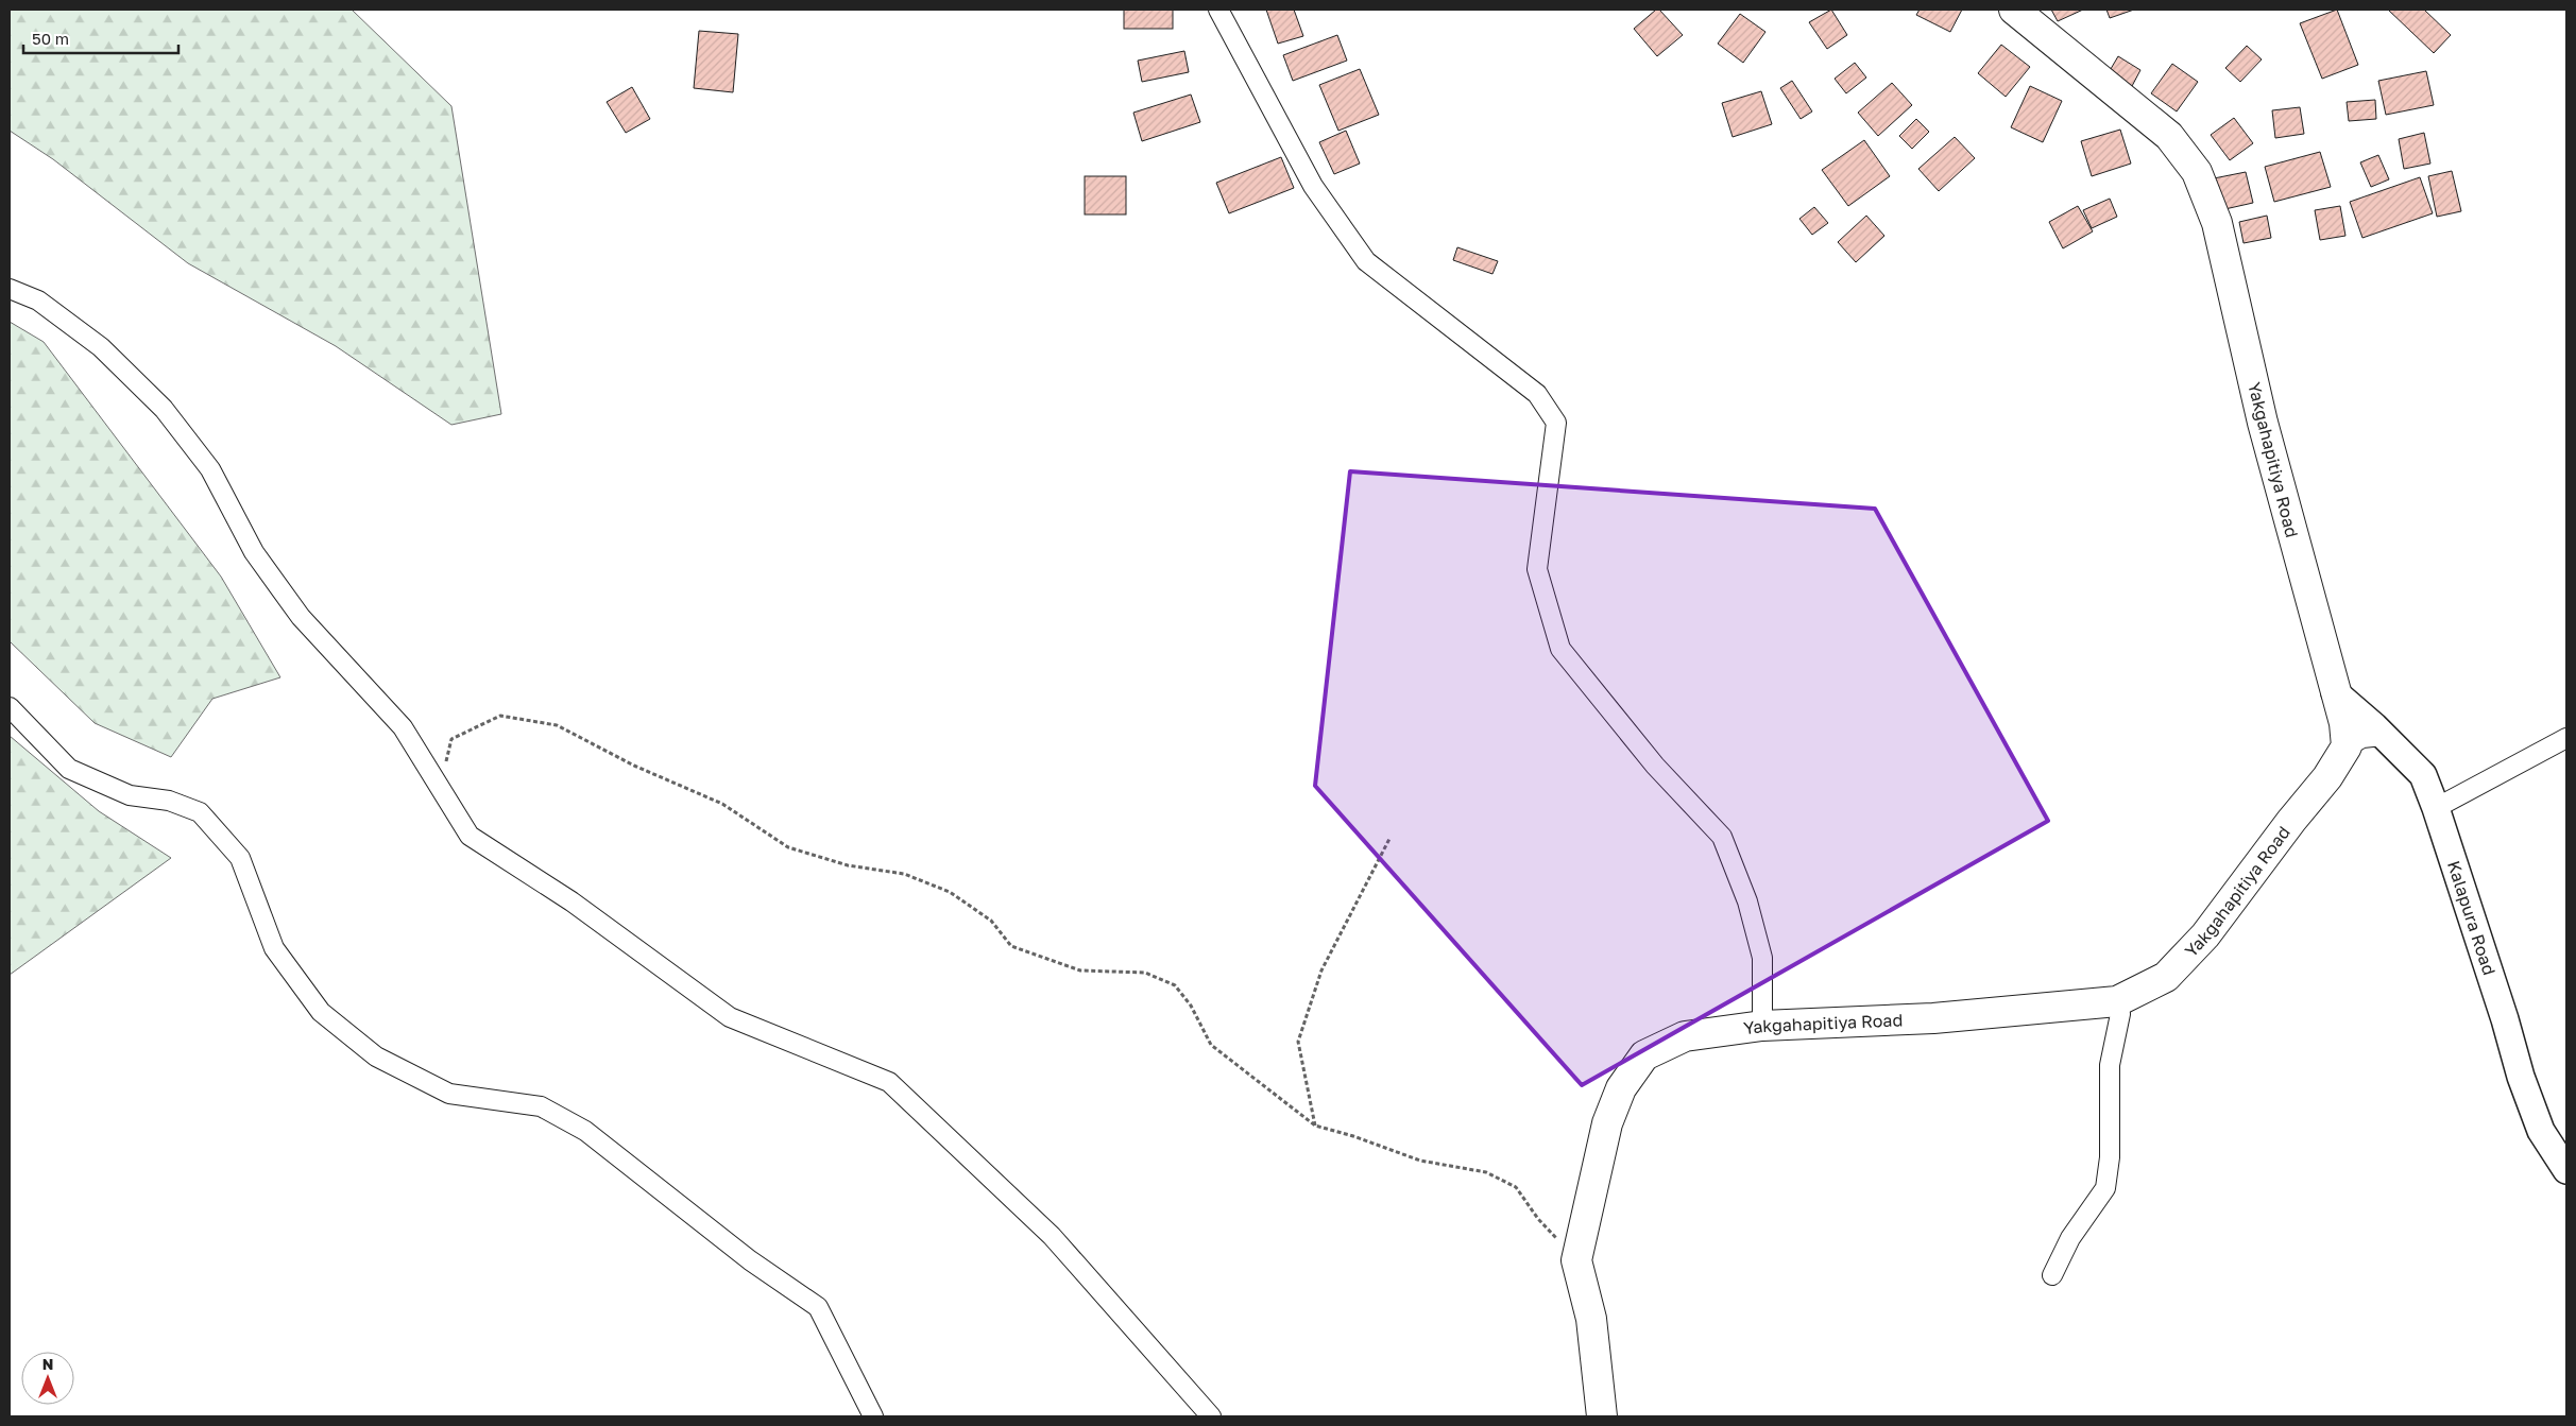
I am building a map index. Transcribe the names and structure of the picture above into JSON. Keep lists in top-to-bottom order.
{
  "streets": {
    "main road": ["Yakgahapitiya Road"],
    "street": ["Kalapura Road"]
  },
  "crossings": [
    ["Yakgahapitiya Road", "Kalapura Road"]
  ],
  "scale_bar": "50 m",
  "north": "top"
}
